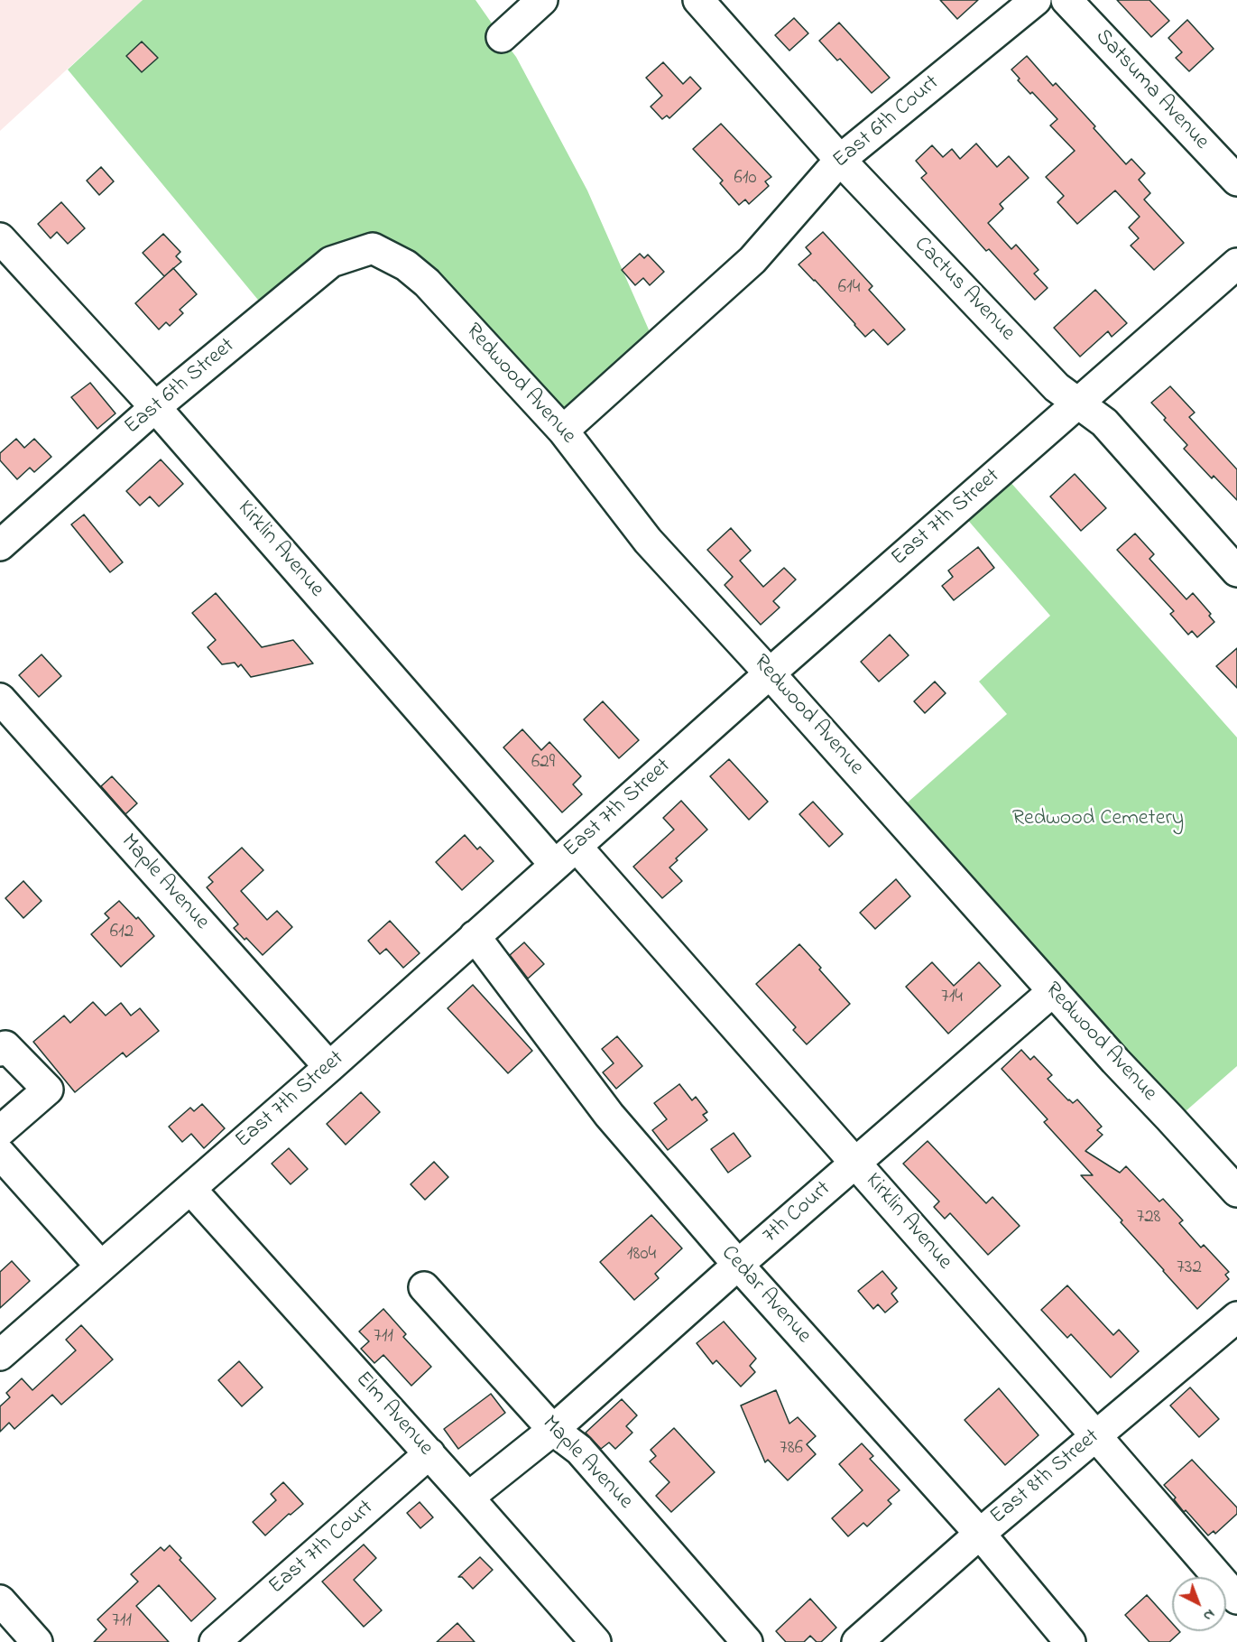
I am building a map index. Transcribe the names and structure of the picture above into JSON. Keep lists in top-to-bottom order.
{
  "streets": {
    "street": [
      "Satsuma Avenue",
      "East 6th Court",
      "Cactus Avenue",
      "Redwood Avenue",
      "East 6th Street",
      "East 7th Street",
      "Kirklin Avenue",
      "Maple Avenue",
      "7th Court",
      "Cedar Avenue",
      "Elm Avenue",
      "East 8th Street",
      "East 7th Court"
    ]
  },
  "crossings": [
    ["East 6th Court", "Cactus Avenue"],
    ["East 6th Court", "Redwood Avenue"],
    ["Cactus Avenue", "East 7th Street"],
    ["Redwood Avenue", "East 6th Street"],
    ["Redwood Avenue", "East 7th Street"],
    ["Redwood Avenue", "7th Court"],
    ["East 6th Street", "Kirklin Avenue"],
    ["East 7th Street", "Kirklin Avenue"],
    ["East 7th Street", "Maple Avenue"],
    ["East 7th Street", "Cedar Avenue"],
    ["East 7th Street", "Elm Avenue"],
    ["Kirklin Avenue", "7th Court"],
    ["Kirklin Avenue", "East 8th Street"],
    ["Maple Avenue", "7th Court"],
    ["7th Court", "Cedar Avenue"],
    ["7th Court", "Elm Avenue"],
    ["Cedar Avenue", "East 8th Street"],
    ["Elm Avenue", "East 7th Court"]
  ],
  "parks": ["Redwood Cemetery"],
  "house_numbers": [
    "610",
    "614",
    "629",
    "612",
    "714",
    "728",
    "1804",
    "732",
    "711",
    "786",
    "711"
  ],
  "north": "bottom right"
}
